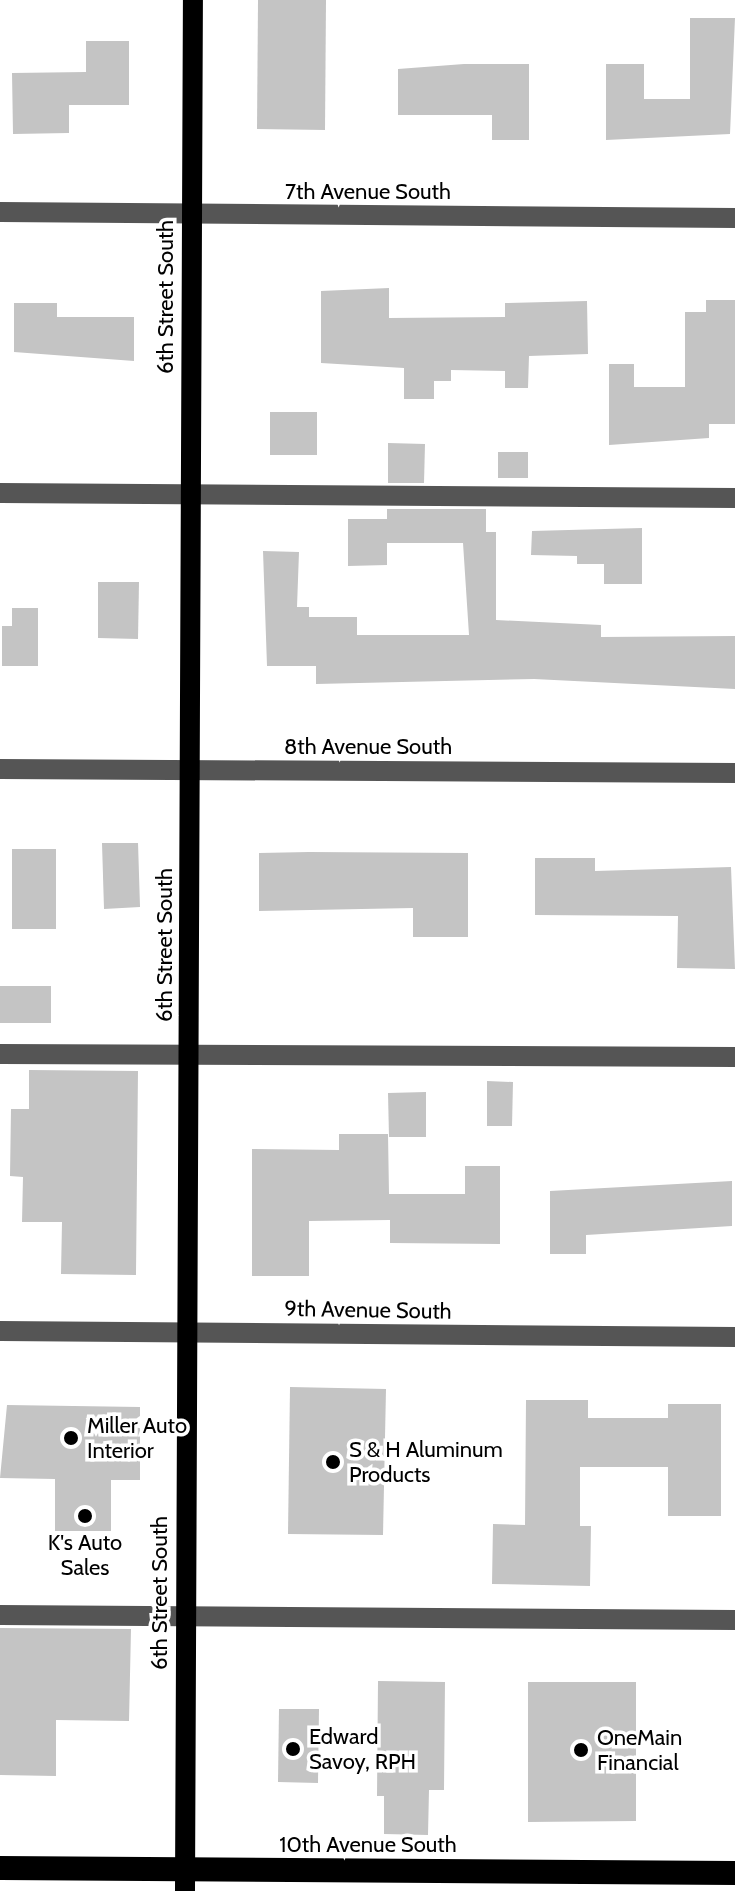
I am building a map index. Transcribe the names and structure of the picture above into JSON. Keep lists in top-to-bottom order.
{
  "streets": {
    "highway": ["10th Avenue South"],
    "main road": ["6th Street South"],
    "street": ["7th Avenue South", "8th Avenue South", "9th Avenue South"]
  },
  "crossings": [
    ["7th Avenue South", "6th Street South"],
    ["6th Street South", "8th Avenue South"],
    ["6th Street South", "9th Avenue South"],
    ["6th Street South", "10th Avenue South"]
  ],
  "places": [
    "Miller Auto Interior",
    "S & H Aluminum Products",
    "K's Auto Sales",
    "Edward Savoy, RPH",
    "OneMain Financial"
  ]
}
